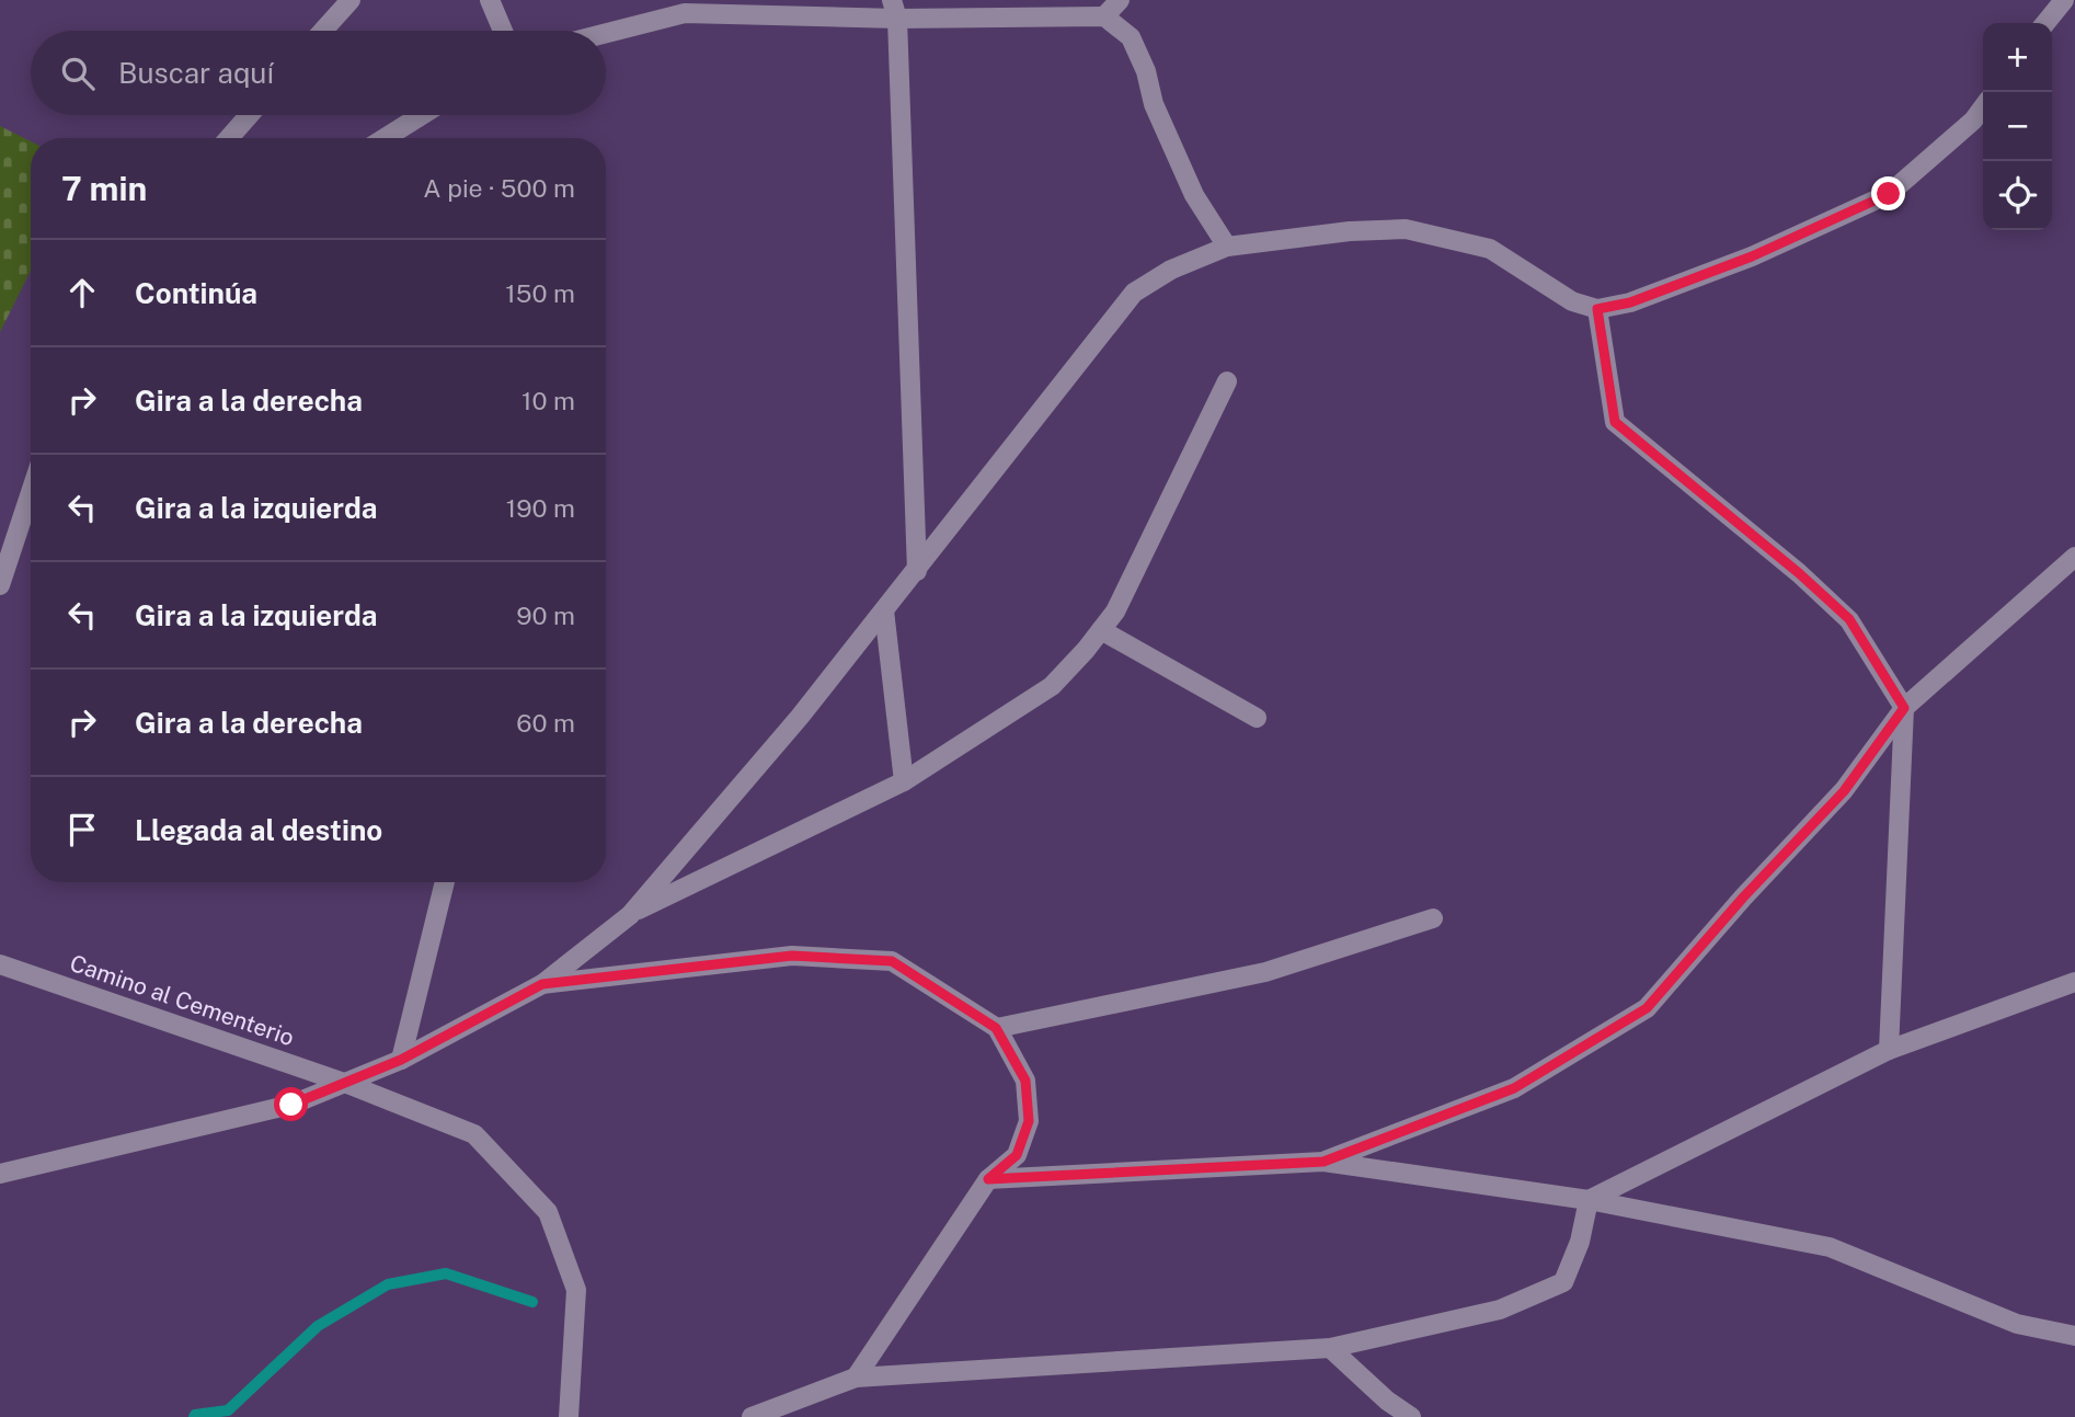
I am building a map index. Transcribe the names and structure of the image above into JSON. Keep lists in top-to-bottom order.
{
  "streets": {
    "street": ["Camino al Cementerio"]
  },
  "page": {
    "map_buttons": ["+", "−"],
    "search": "Buscar aquí",
    "heading": ["7 min", "A pie · 500 m"],
    "list": [
      ["Continúa", "150 m"],
      ["Gira a la derecha", "10 m"],
      ["Gira a la izquierda", "190 m"],
      ["Gira a la izquierda", "90 m"],
      ["Gira a la derecha", "60 m"],
      "Llegada al destino"
    ]
  }
}
